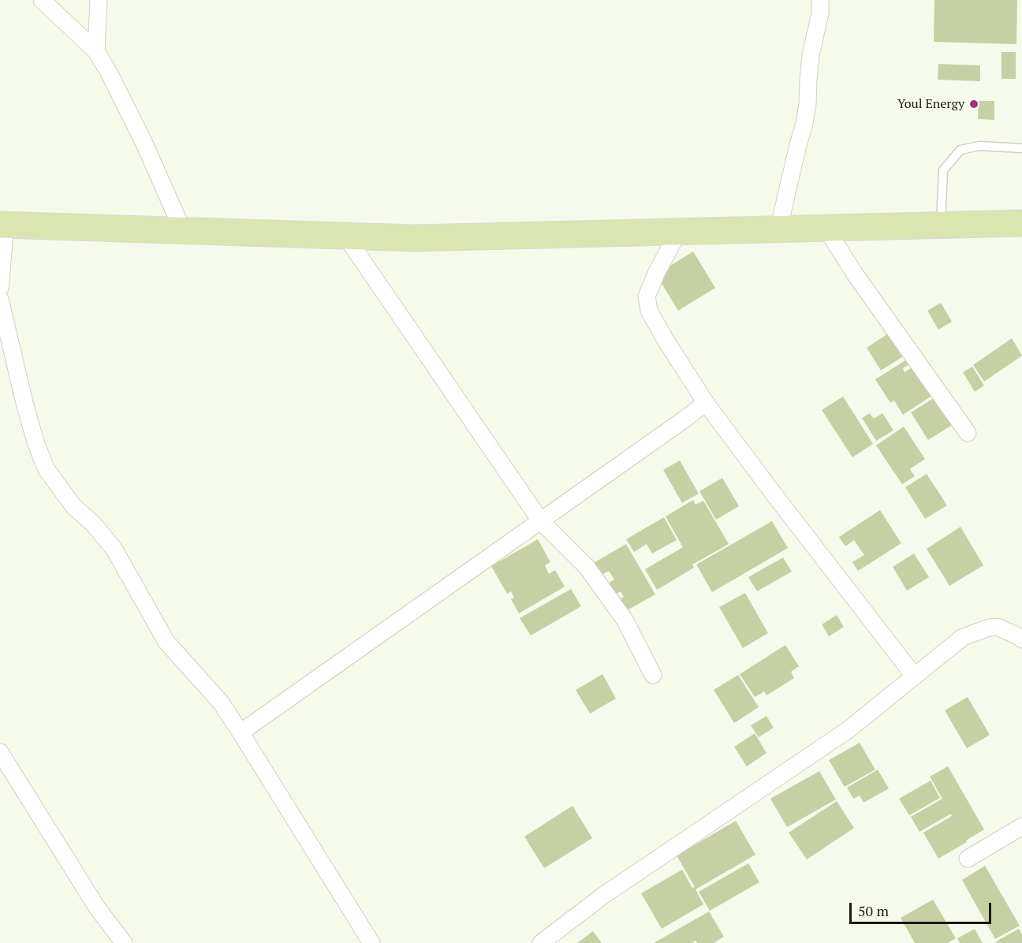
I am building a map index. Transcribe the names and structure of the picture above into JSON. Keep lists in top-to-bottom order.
{
  "places": ["Youl Energy"],
  "scale_bar": "50 m"
}
